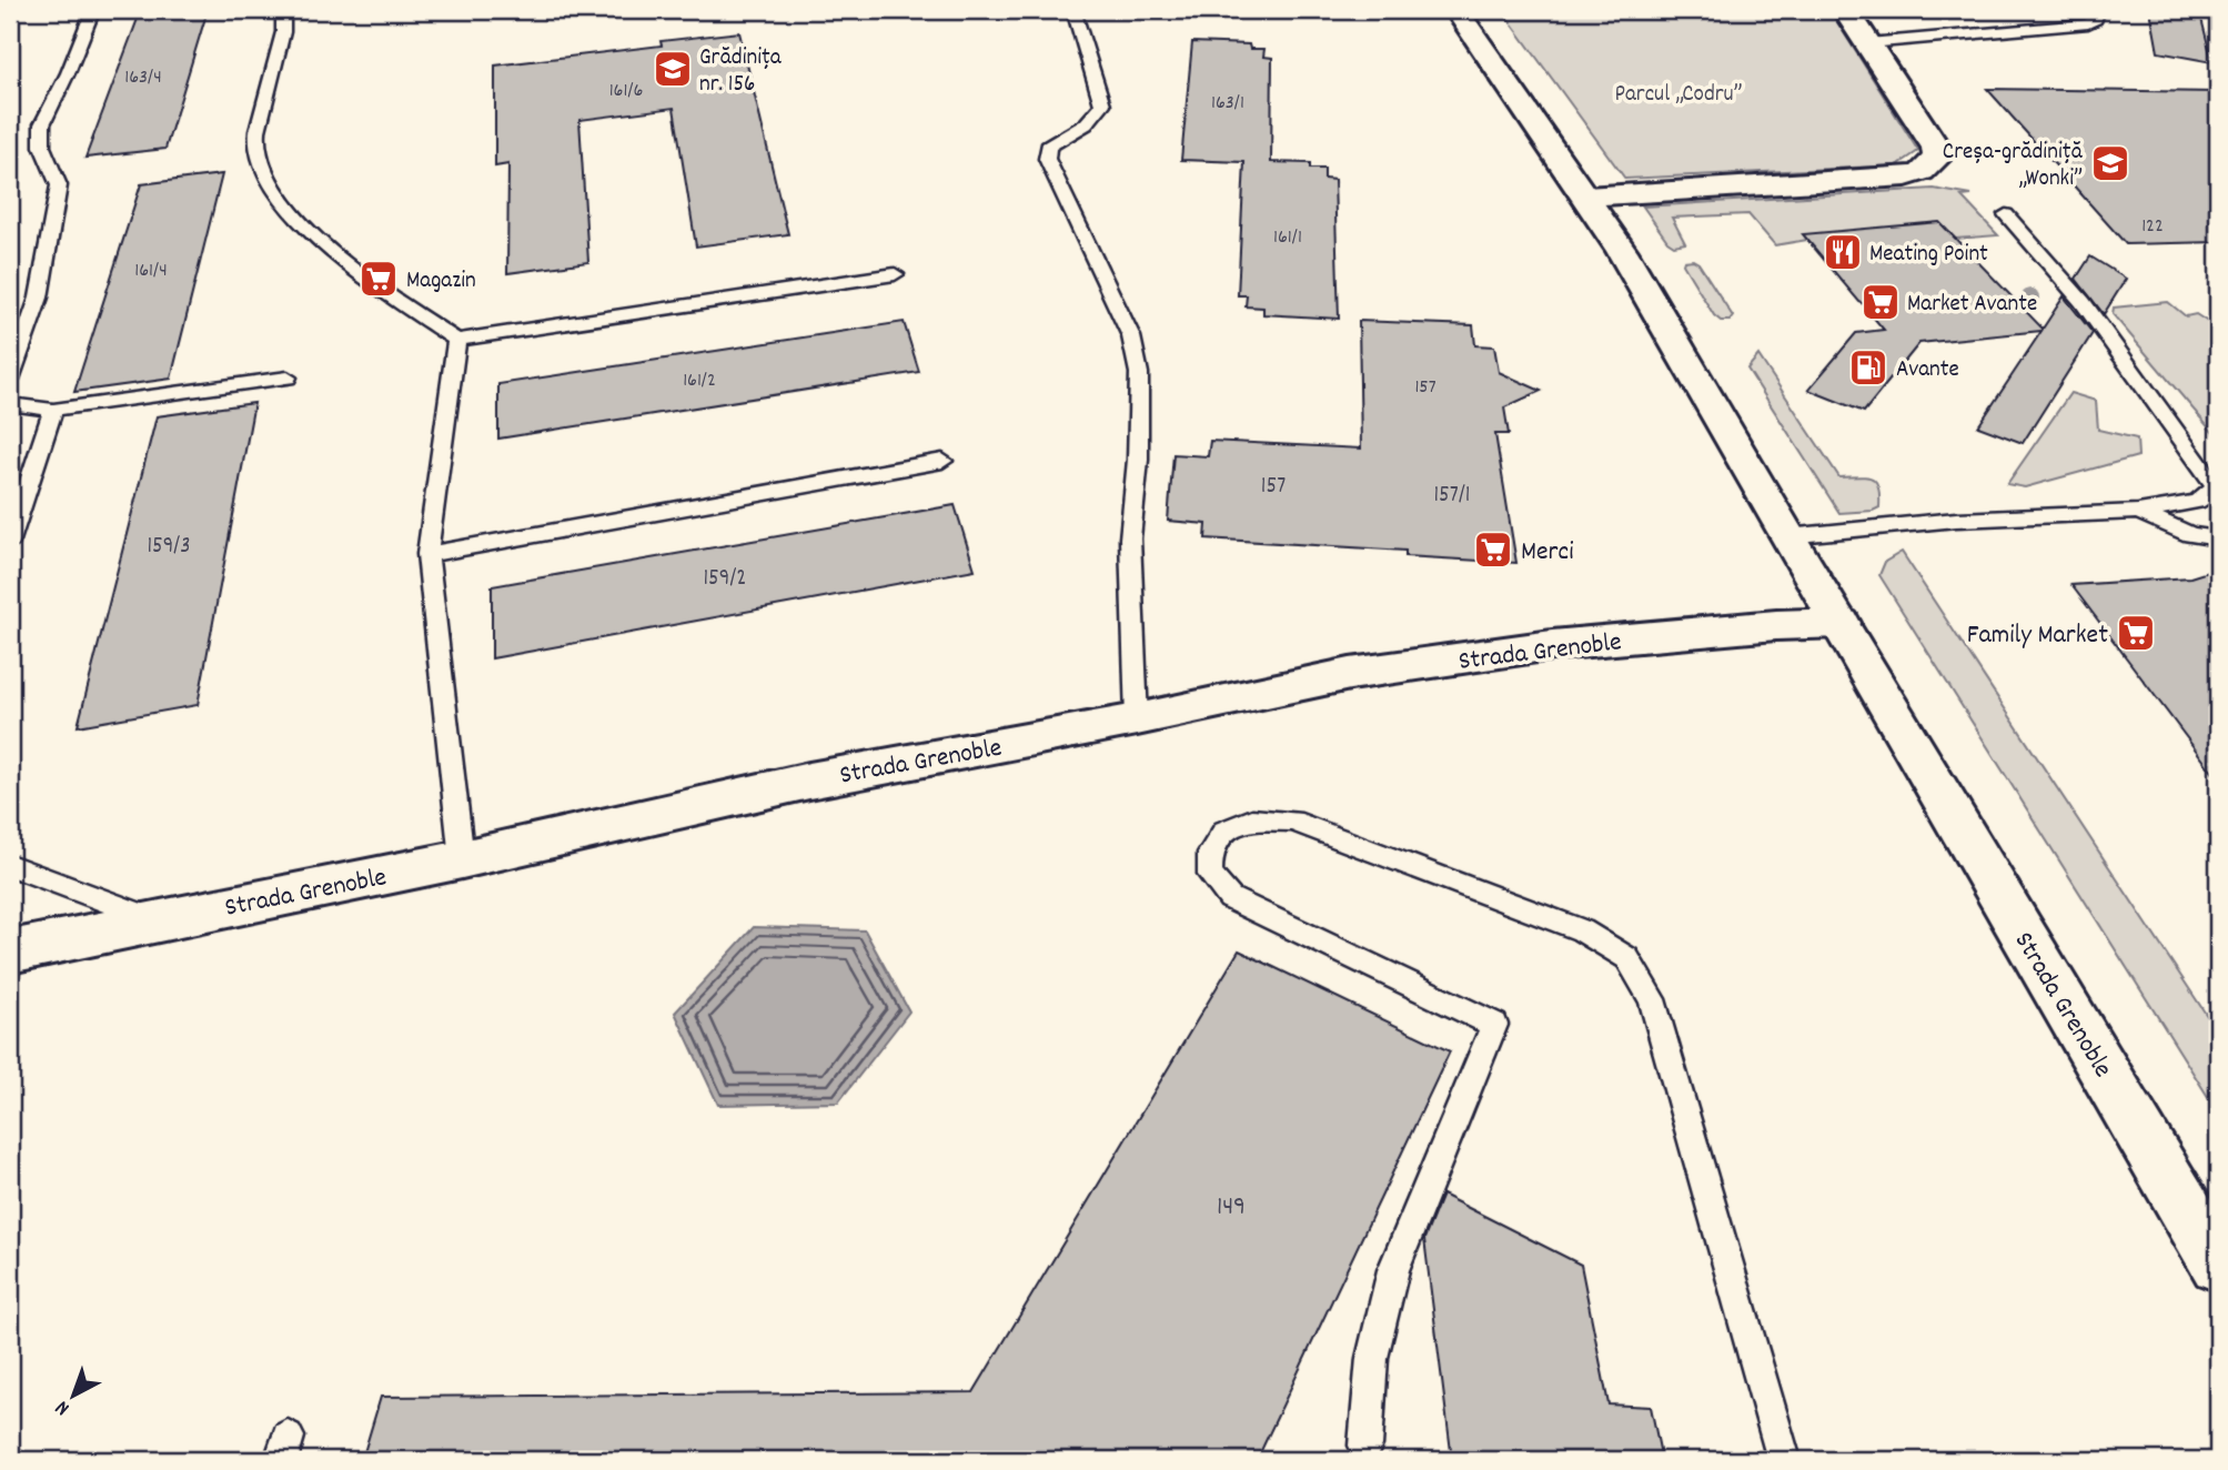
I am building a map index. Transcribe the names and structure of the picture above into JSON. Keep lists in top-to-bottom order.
{
  "streets": {
    "street": ["Strada Grenoble"]
  },
  "parks": ["Parcul „Codru”"],
  "places": {
    "school or university": ["Grădinița nr. 156", "Creșa-grădiniță „Wonki”"],
    "restaurant": ["Meating Point"],
    "supermarket": [
      "Magazin",
      "Market Avante",
      "Merci",
      "Family Market"
    ],
    "fuel station": ["Avante"]
  },
  "house_numbers": [
    "163/4",
    "161/6",
    "163/1",
    "122",
    "161/1",
    "161/4",
    "161/2",
    "157",
    "157",
    "157/1",
    "159/3",
    "159/2",
    "149"
  ],
  "north": "bottom left"
}
